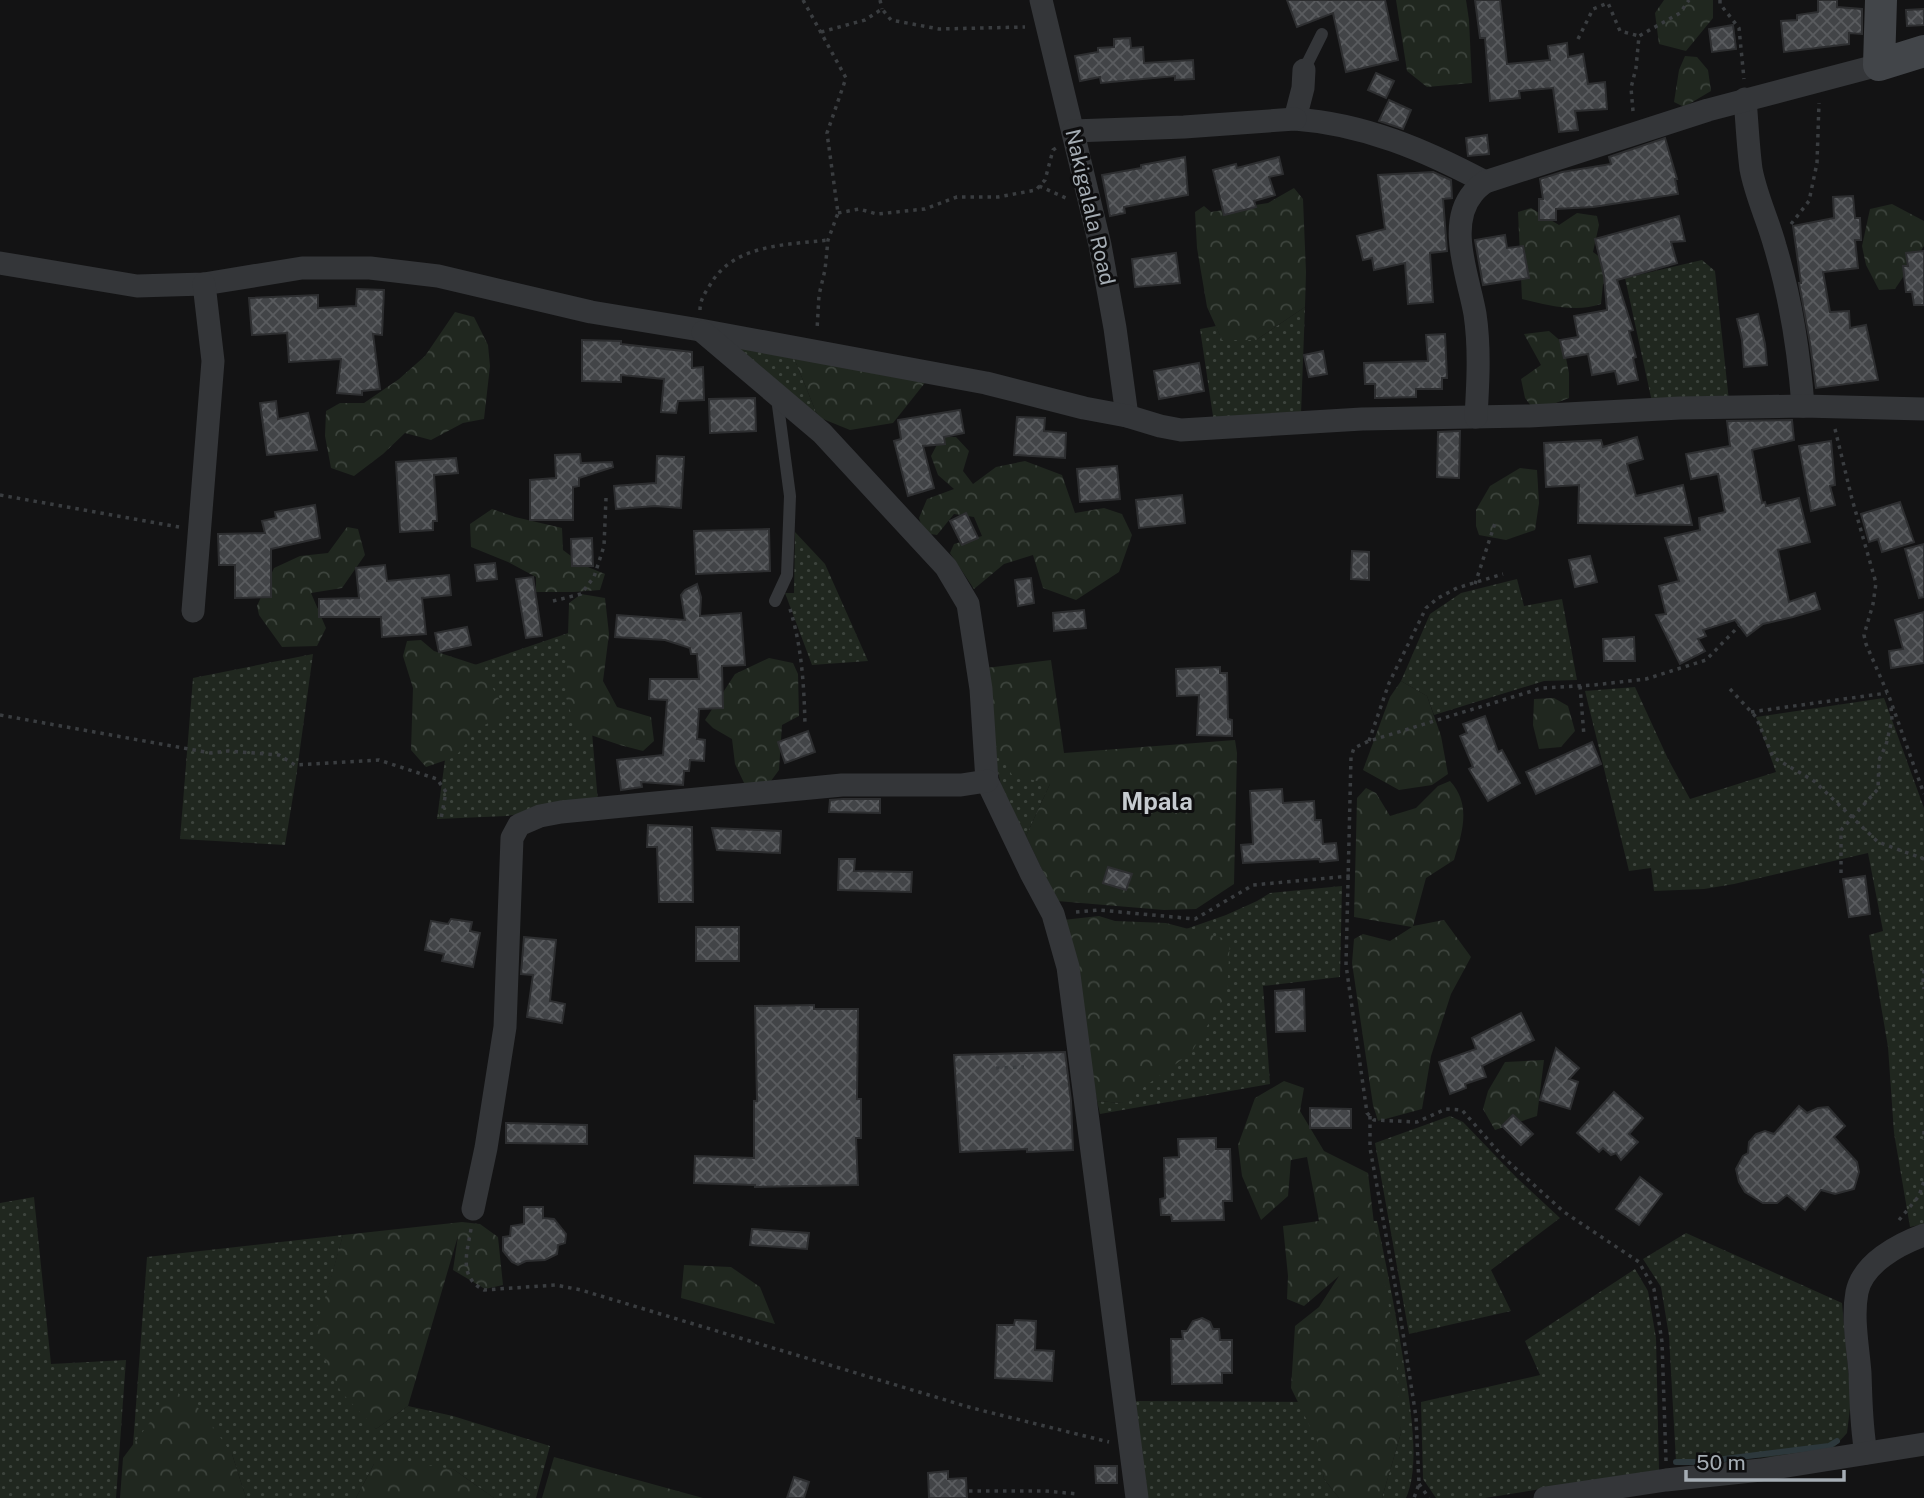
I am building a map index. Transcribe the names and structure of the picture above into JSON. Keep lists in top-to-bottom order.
{
  "streets": {
    "street": ["Nakigalala Road"]
  },
  "districts": ["Mpala"],
  "scale_bar": "50 m"
}
